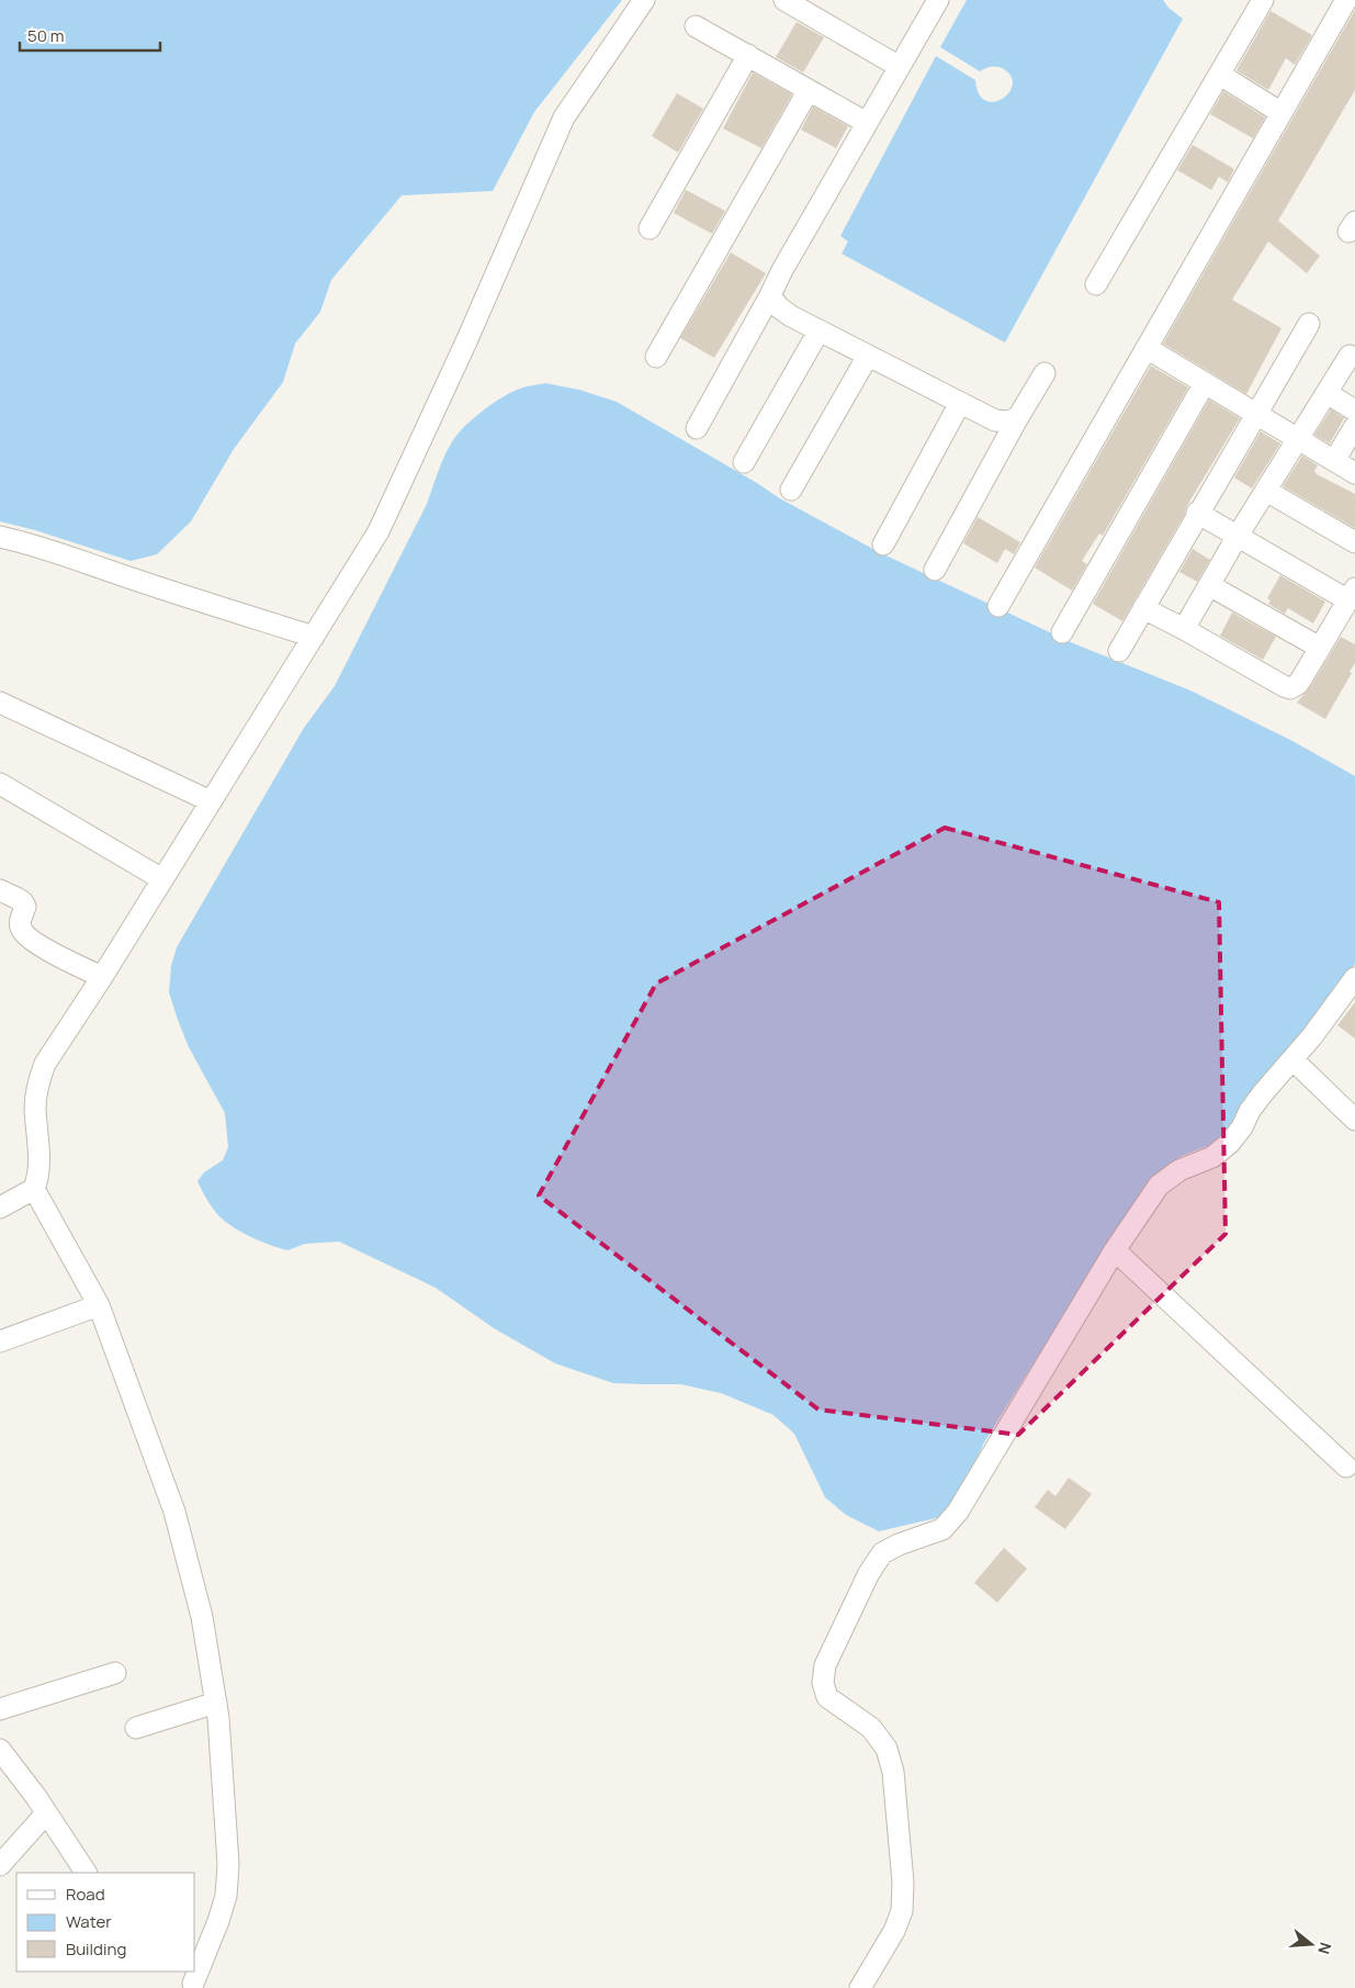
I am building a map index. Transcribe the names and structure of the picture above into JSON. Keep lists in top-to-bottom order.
{
  "legend": ["Road", "Water", "Building"],
  "scale_bar": "50 m",
  "north": "right"
}
